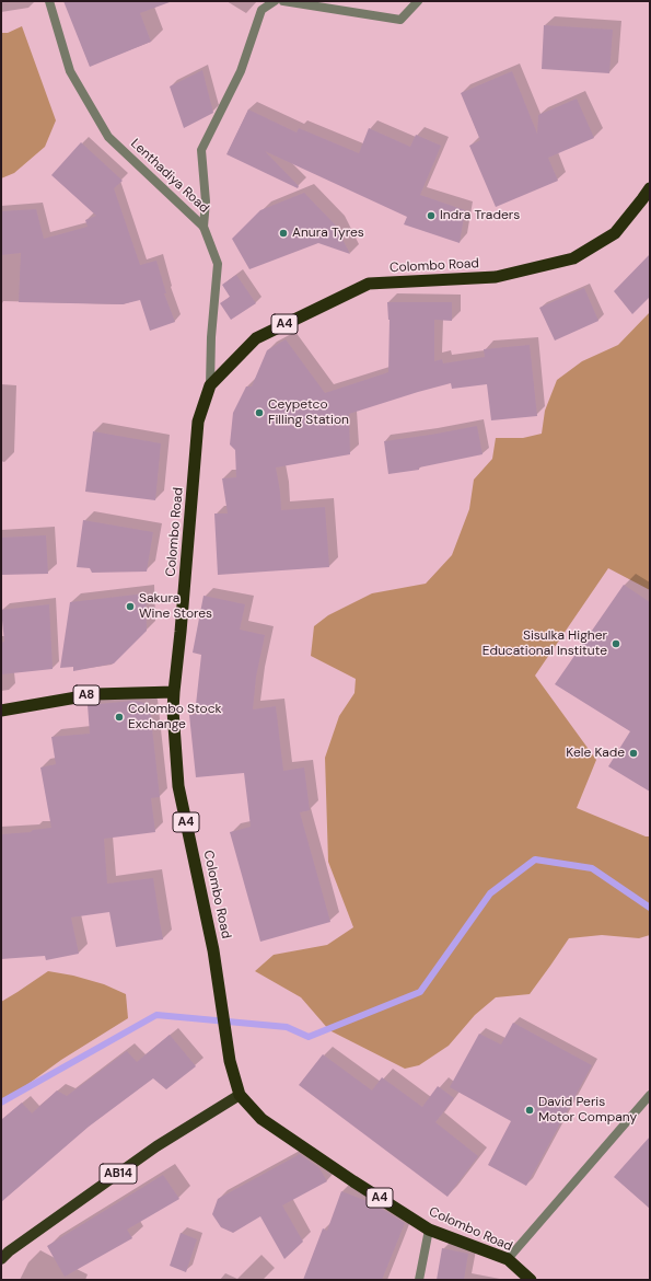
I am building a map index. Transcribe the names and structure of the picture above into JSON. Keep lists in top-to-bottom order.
{
  "streets": {
    "highway": ["Colombo Road", "A4", "A8"],
    "main road": ["AB14"],
    "street": ["Lenthadiya Road"]
  },
  "crossings": [
    ["Lenthadiya Road", "Colombo Road"],
    ["Colombo Road", "A8"],
    ["Colombo Road", "AB14"]
  ],
  "places": [
    "Indra Traders",
    "Anura Tyres",
    "Ceypetco Filling Station",
    "Sakura Wine Stores",
    "Sisulka Higher Educational Institute",
    "Colombo Stock Exchange",
    "Kele Kade",
    "David Peris Motor Company"
  ]
}
